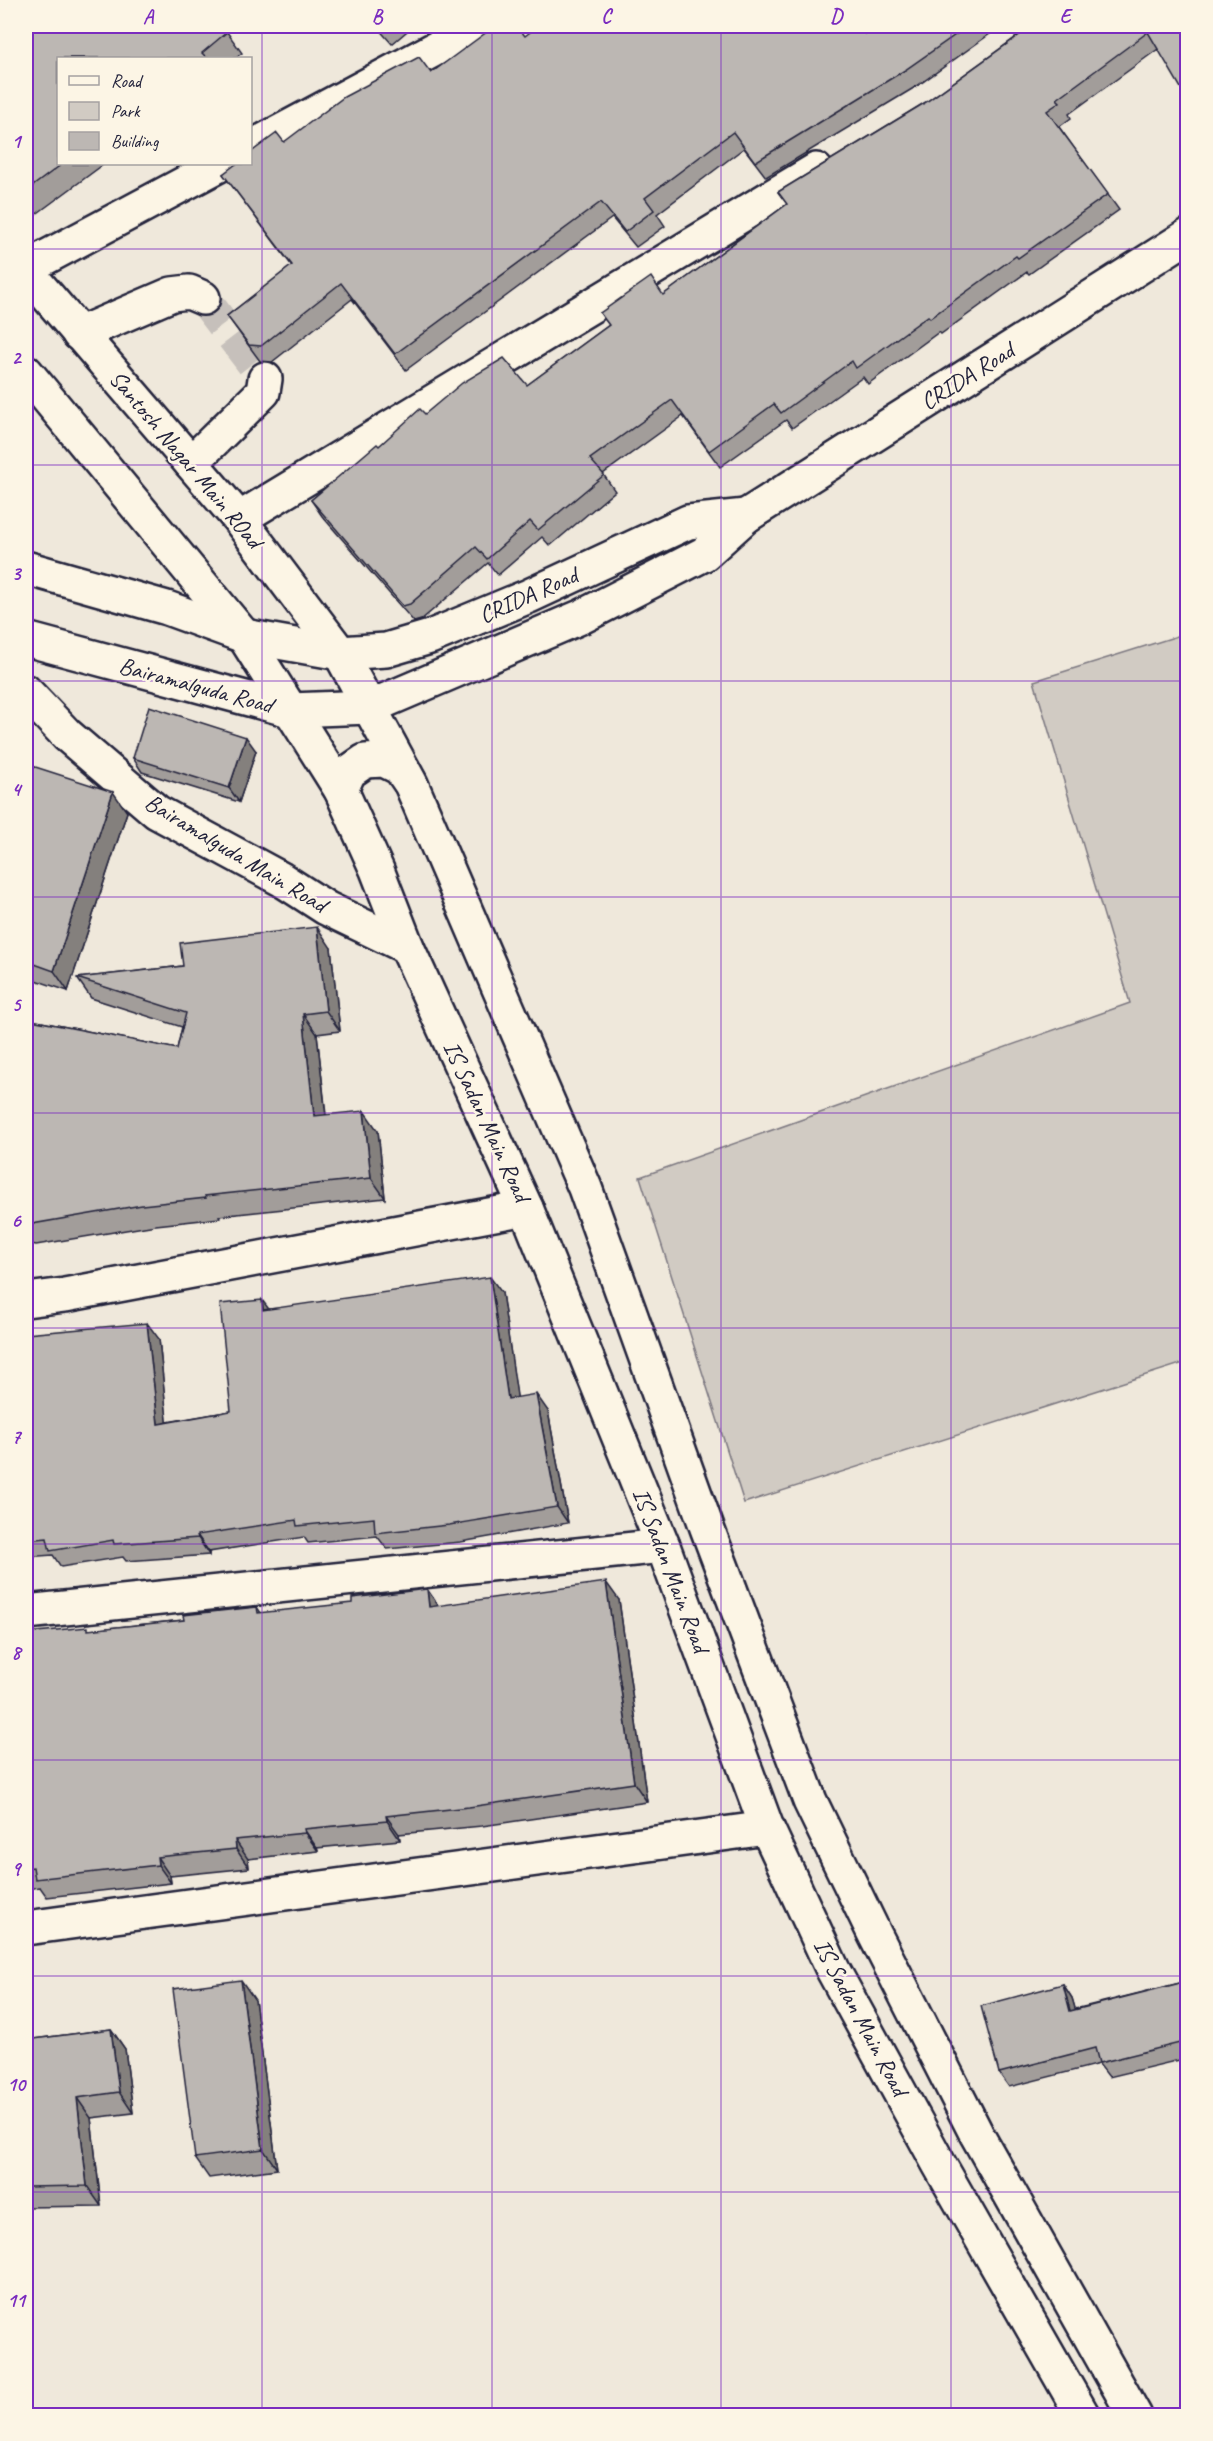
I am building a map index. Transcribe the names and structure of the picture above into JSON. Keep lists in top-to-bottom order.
{
  "streets": {
    "main road": [
      "CRIDA Road",
      "Santosh Nagar Main ROad",
      "Bairamalguda Road",
      "Bairamalguda Main Road",
      "IS Sadan Main Road"
    ]
  },
  "crossings": [
    ["CRIDA Road", "Santosh Nagar Main ROad"],
    ["CRIDA Road", "Bairamalguda Road"],
    ["CRIDA Road", "IS Sadan Main Road"],
    ["Santosh Nagar Main ROad", "Bairamalguda Road"],
    ["Santosh Nagar Main ROad", "IS Sadan Main Road"],
    ["Bairamalguda Road", "IS Sadan Main Road"],
    ["Bairamalguda Main Road", "IS Sadan Main Road"]
  ],
  "legend": ["Road", "Park", "Building"],
  "grid": {
    "columns": [
      "A",
      "B",
      "C",
      "D",
      "E"
    ],
    "rows": [
      "1",
      "2",
      "3",
      "4",
      "5",
      "6",
      "7",
      "8",
      "9",
      "10",
      "11"
    ]
  }
}
